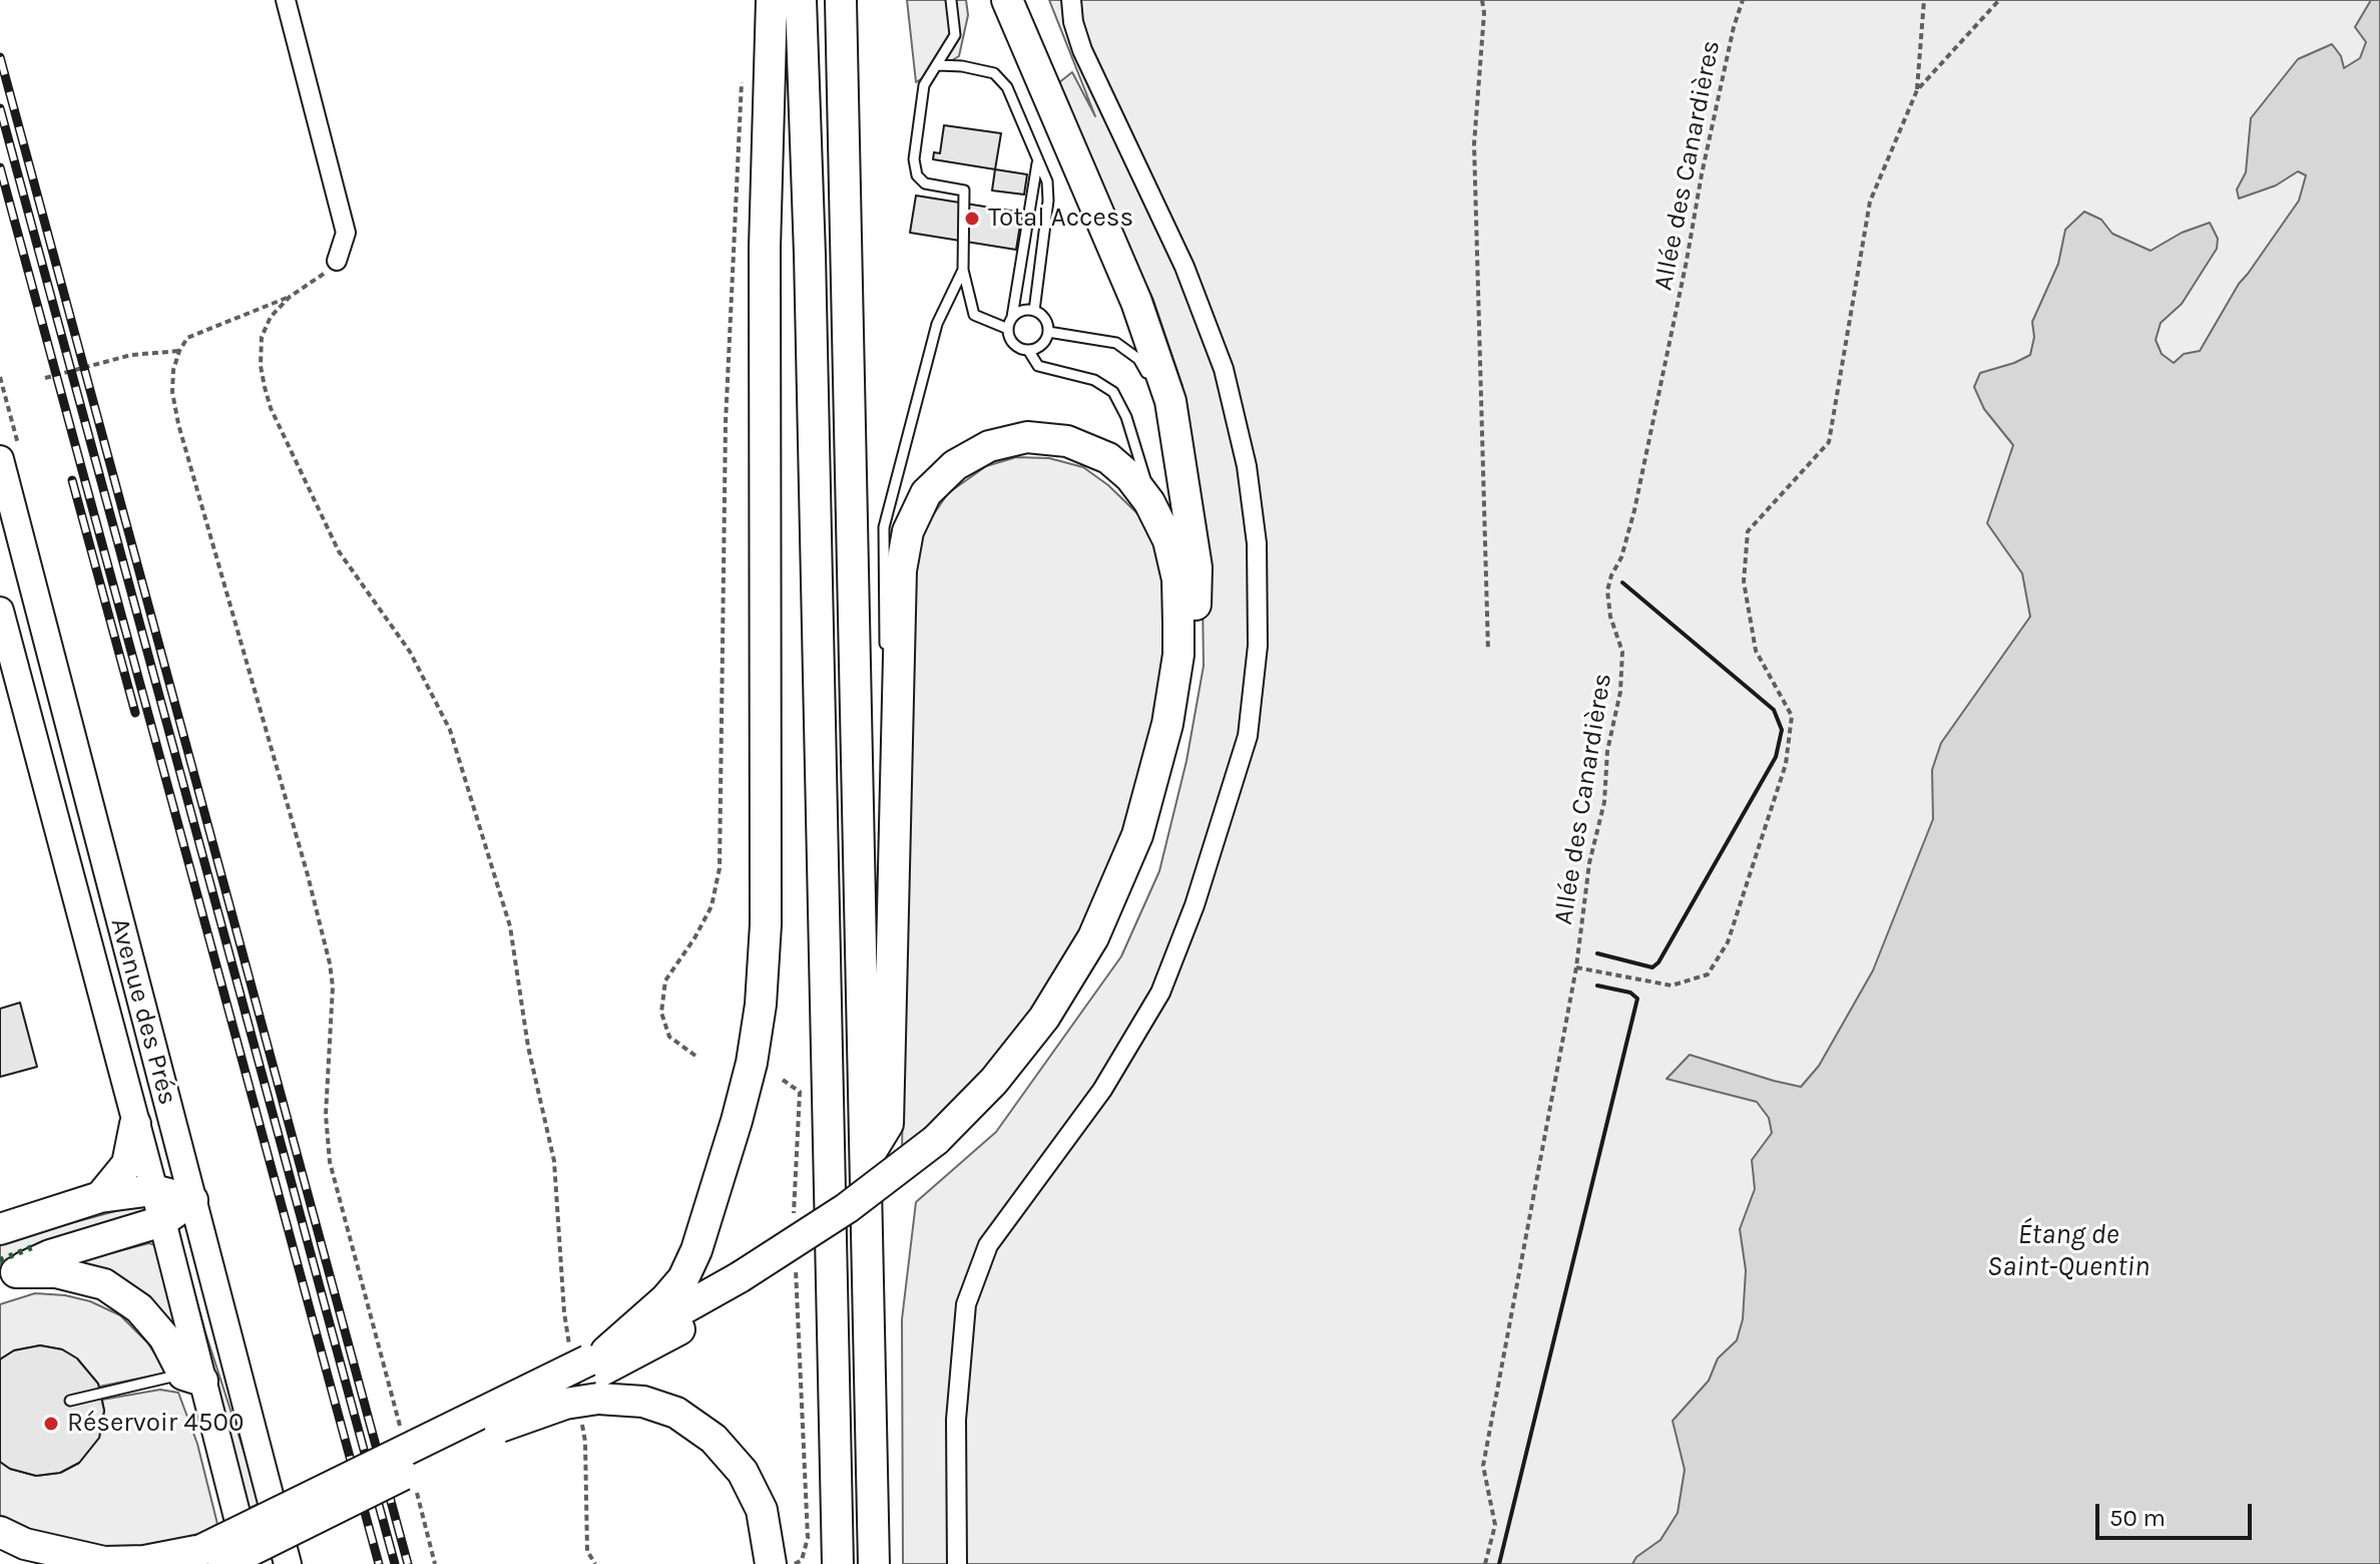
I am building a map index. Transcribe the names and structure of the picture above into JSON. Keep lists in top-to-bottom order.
{
  "streets": {
    "main road": ["Avenue des Prés"],
    "path": ["Allée des Canardières"]
  },
  "water": ["Étang de Saint-Quentin"],
  "places": ["Total Access", "Réservoir 4500"],
  "scale_bar": "50 m"
}
